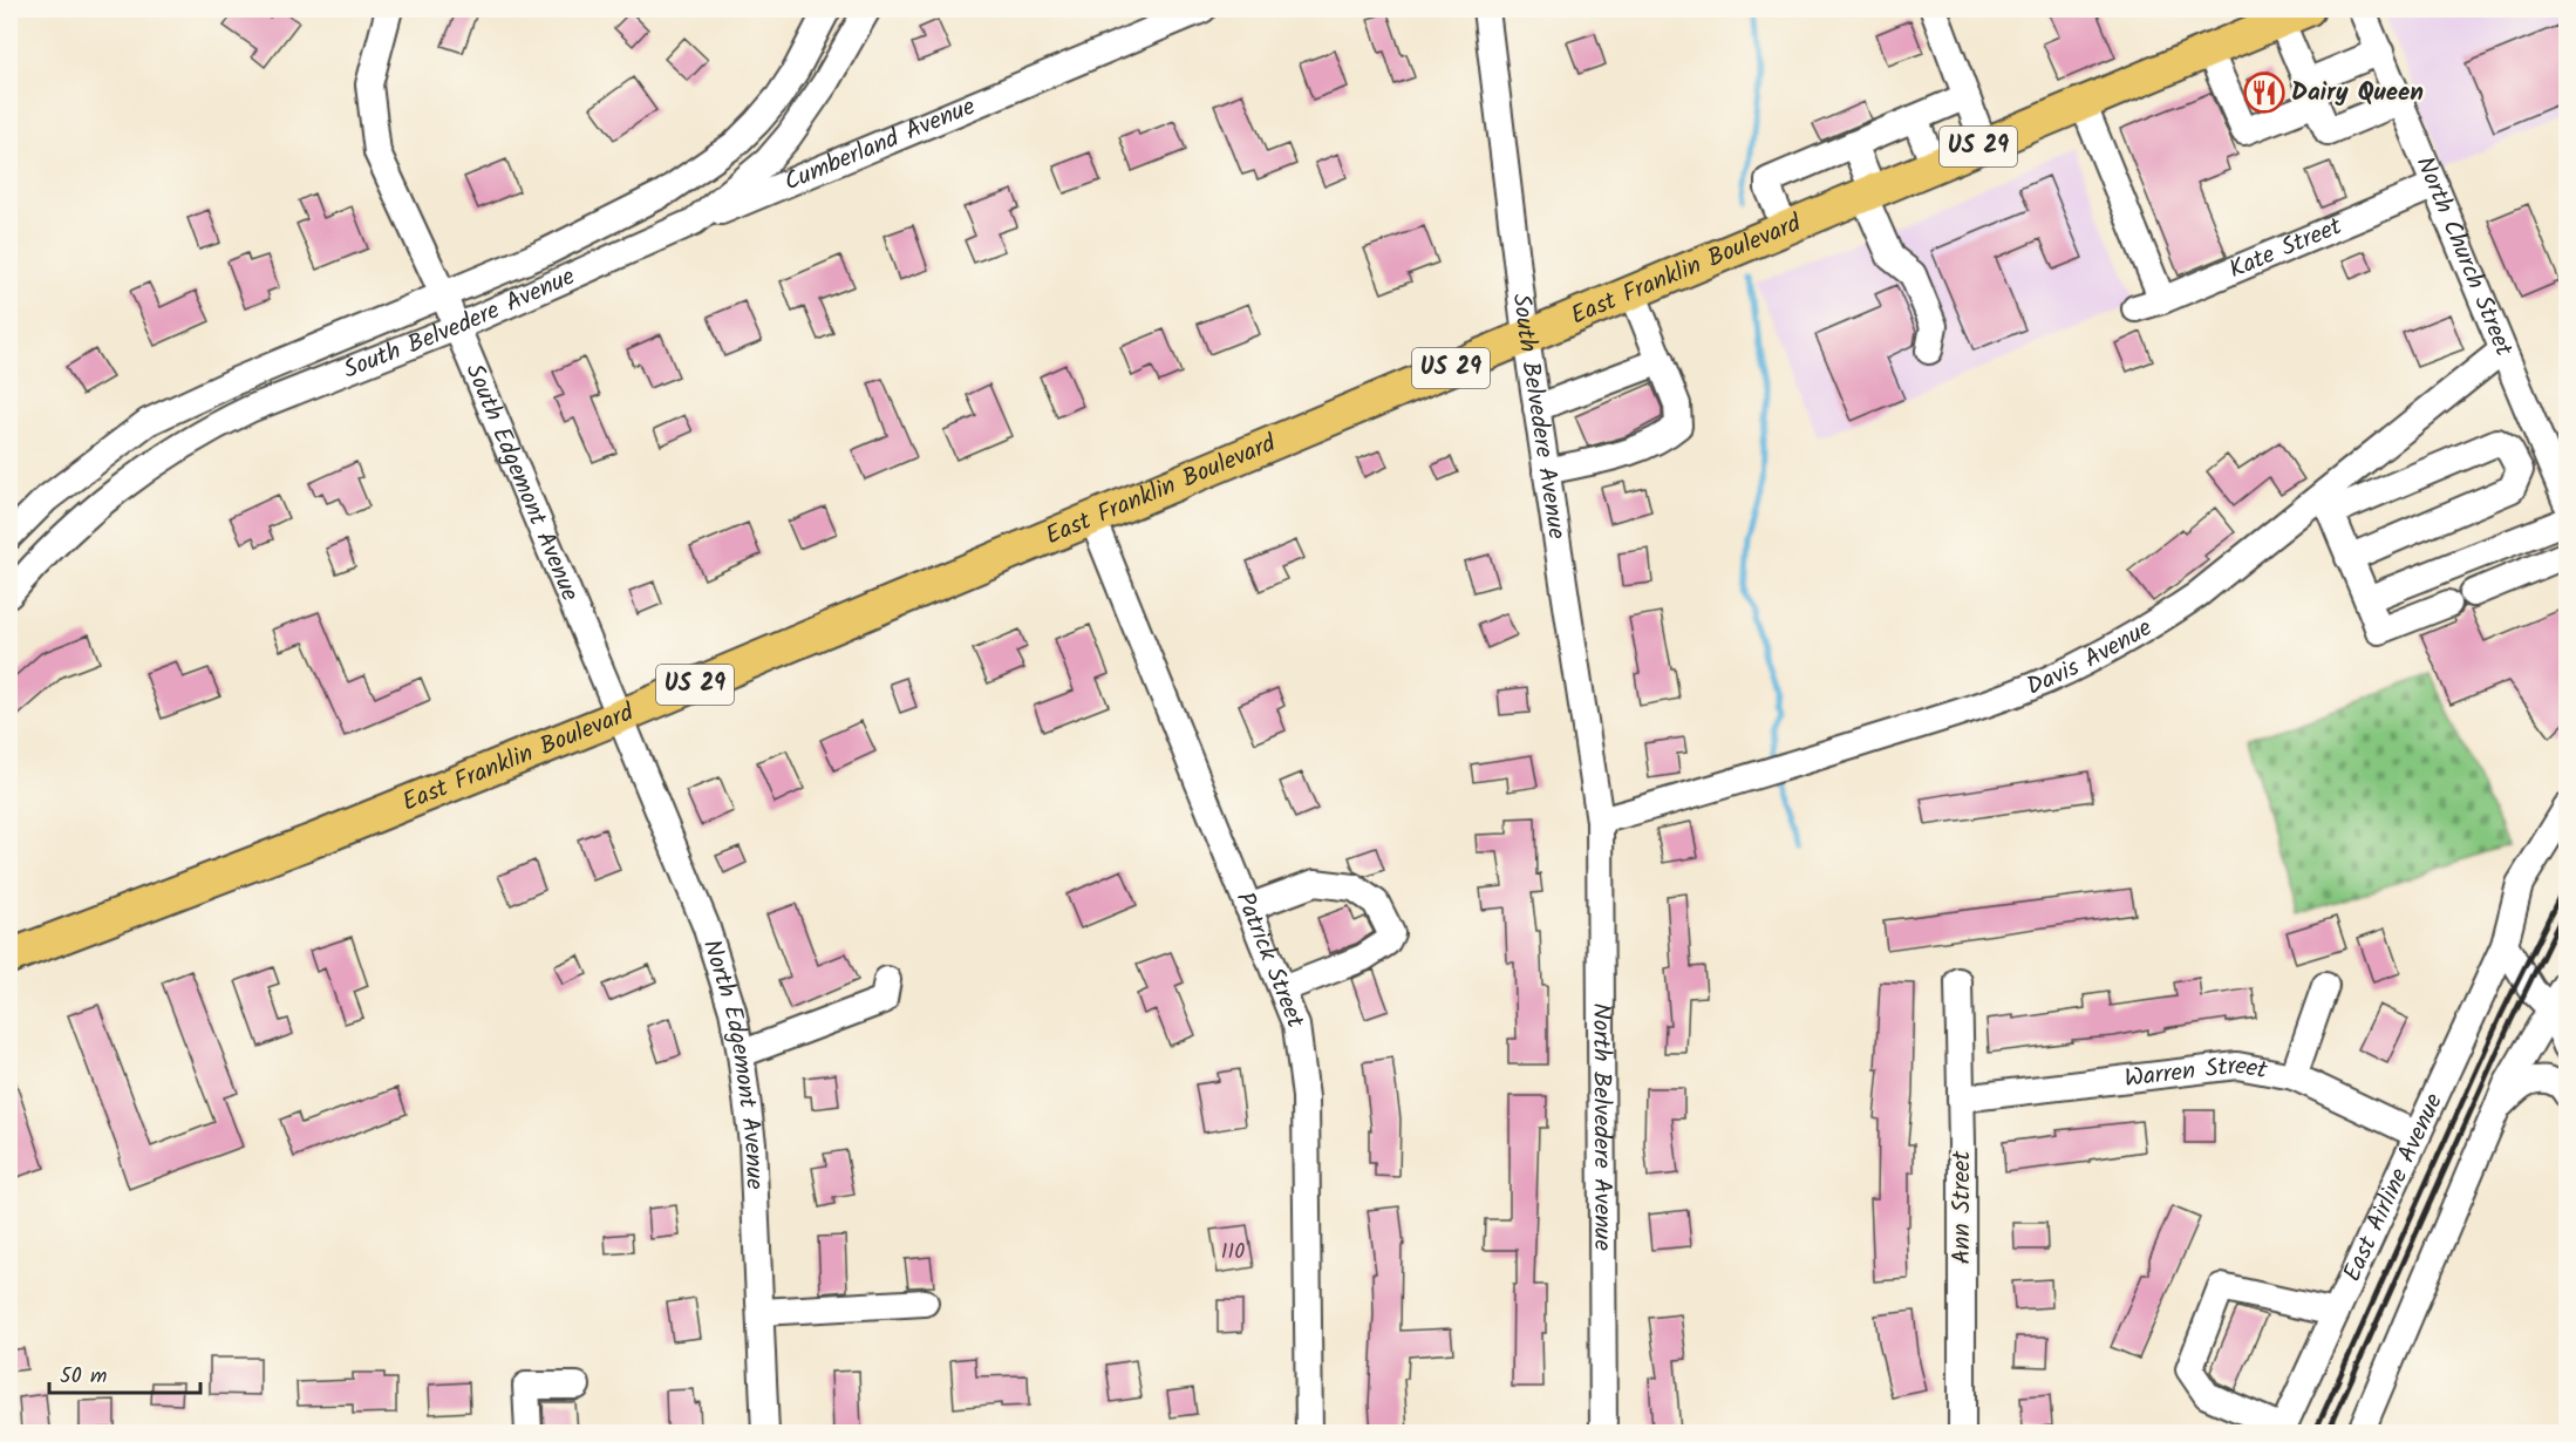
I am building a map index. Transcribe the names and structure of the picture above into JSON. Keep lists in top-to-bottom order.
{
  "streets": {
    "main road": ["US 29", "East Franklin Boulevard"],
    "street": [
      "Cumberland Avenue",
      "Kate Street",
      "North Church Street",
      "South Belvedere Avenue",
      "South Edgemont Avenue",
      "Davis Avenue",
      "Patrick Street",
      "North Edgemont Avenue",
      "Warren Street",
      "North Belvedere Avenue",
      "East Airline Avenue",
      "Ann Street"
    ]
  },
  "crossings": [
    ["Cumberland Avenue", "South Belvedere Avenue"],
    ["Kate Street", "North Church Street"],
    ["North Church Street", "Davis Avenue"],
    ["East Franklin Boulevard", "South Belvedere Avenue"],
    ["East Franklin Boulevard", "South Edgemont Avenue"],
    ["East Franklin Boulevard", "Patrick Street"],
    ["East Franklin Boulevard", "North Edgemont Avenue"],
    ["South Belvedere Avenue", "South Edgemont Avenue"],
    ["South Belvedere Avenue", "Davis Avenue"],
    ["South Belvedere Avenue", "North Belvedere Avenue"],
    ["South Edgemont Avenue", "North Edgemont Avenue"],
    ["Davis Avenue", "North Belvedere Avenue"],
    ["Warren Street", "East Airline Avenue"],
    ["Warren Street", "Ann Street"]
  ],
  "places": {
    "restaurant": ["Dairy Queen"]
  },
  "house_numbers": ["110"],
  "scale_bar": "50 m"
}
